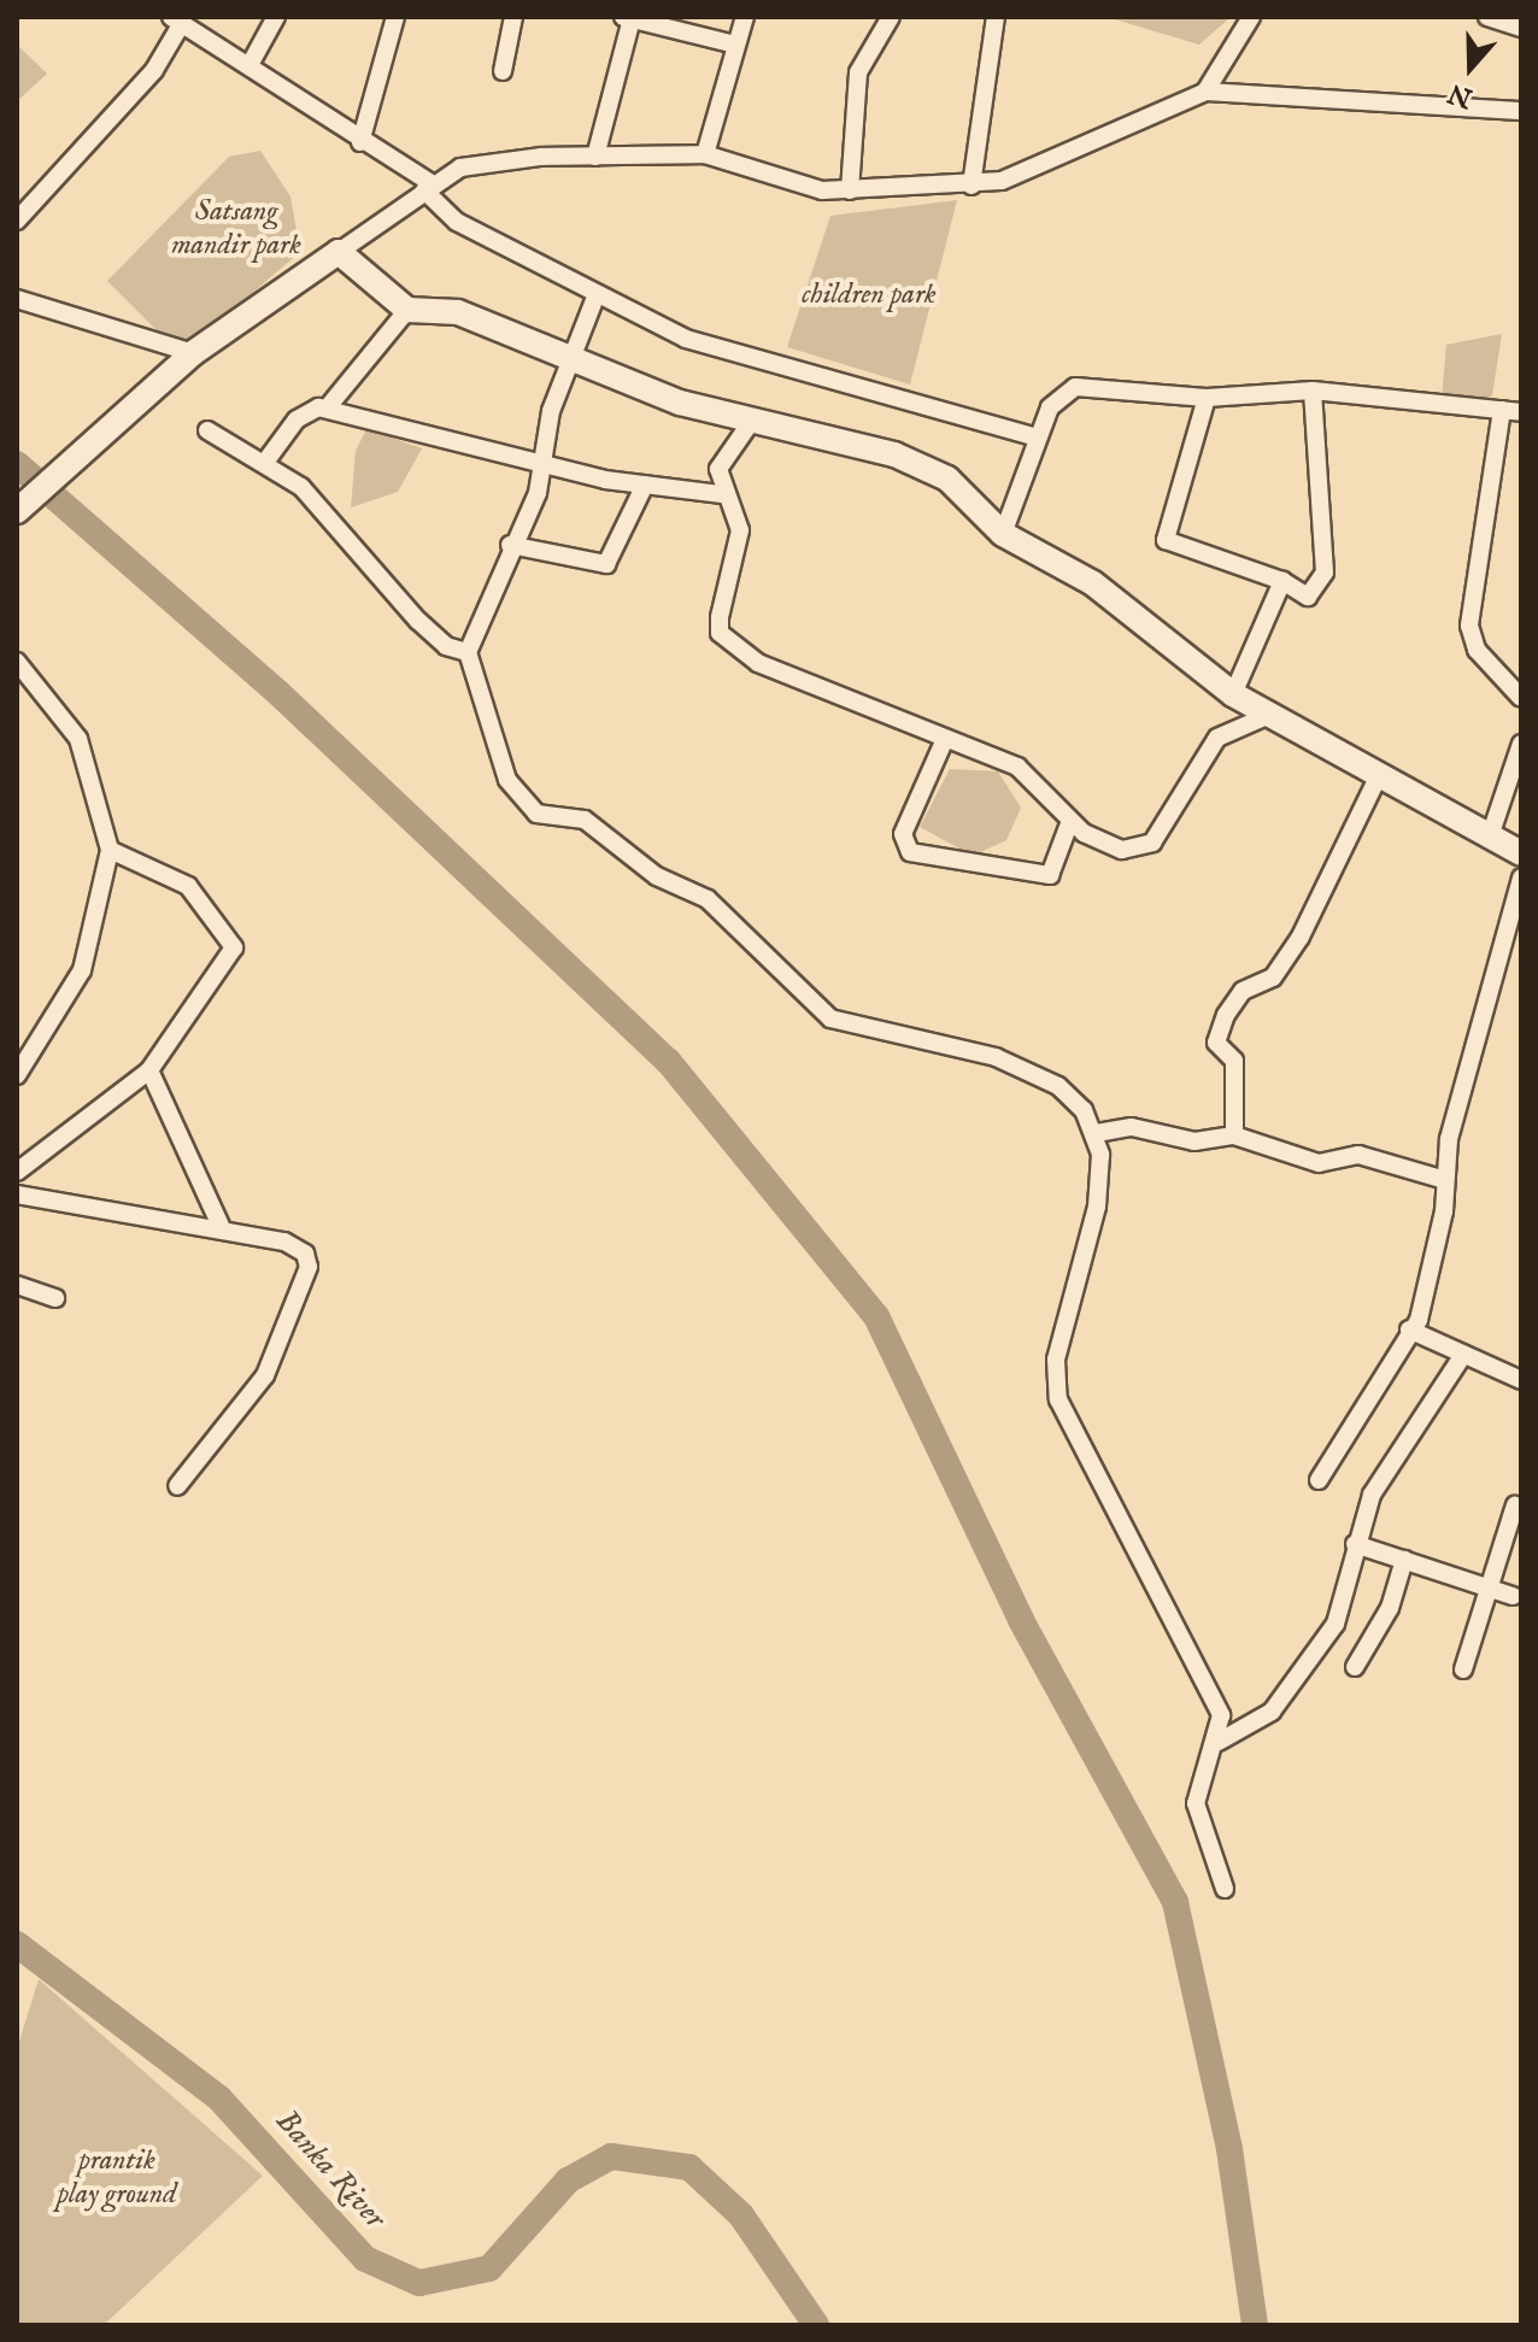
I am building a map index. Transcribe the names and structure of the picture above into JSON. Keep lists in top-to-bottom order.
{
  "water": ["Banka River"],
  "parks": ["Satsang mandir park", "children park", "prantik play ground"],
  "north": "bottom"
}
